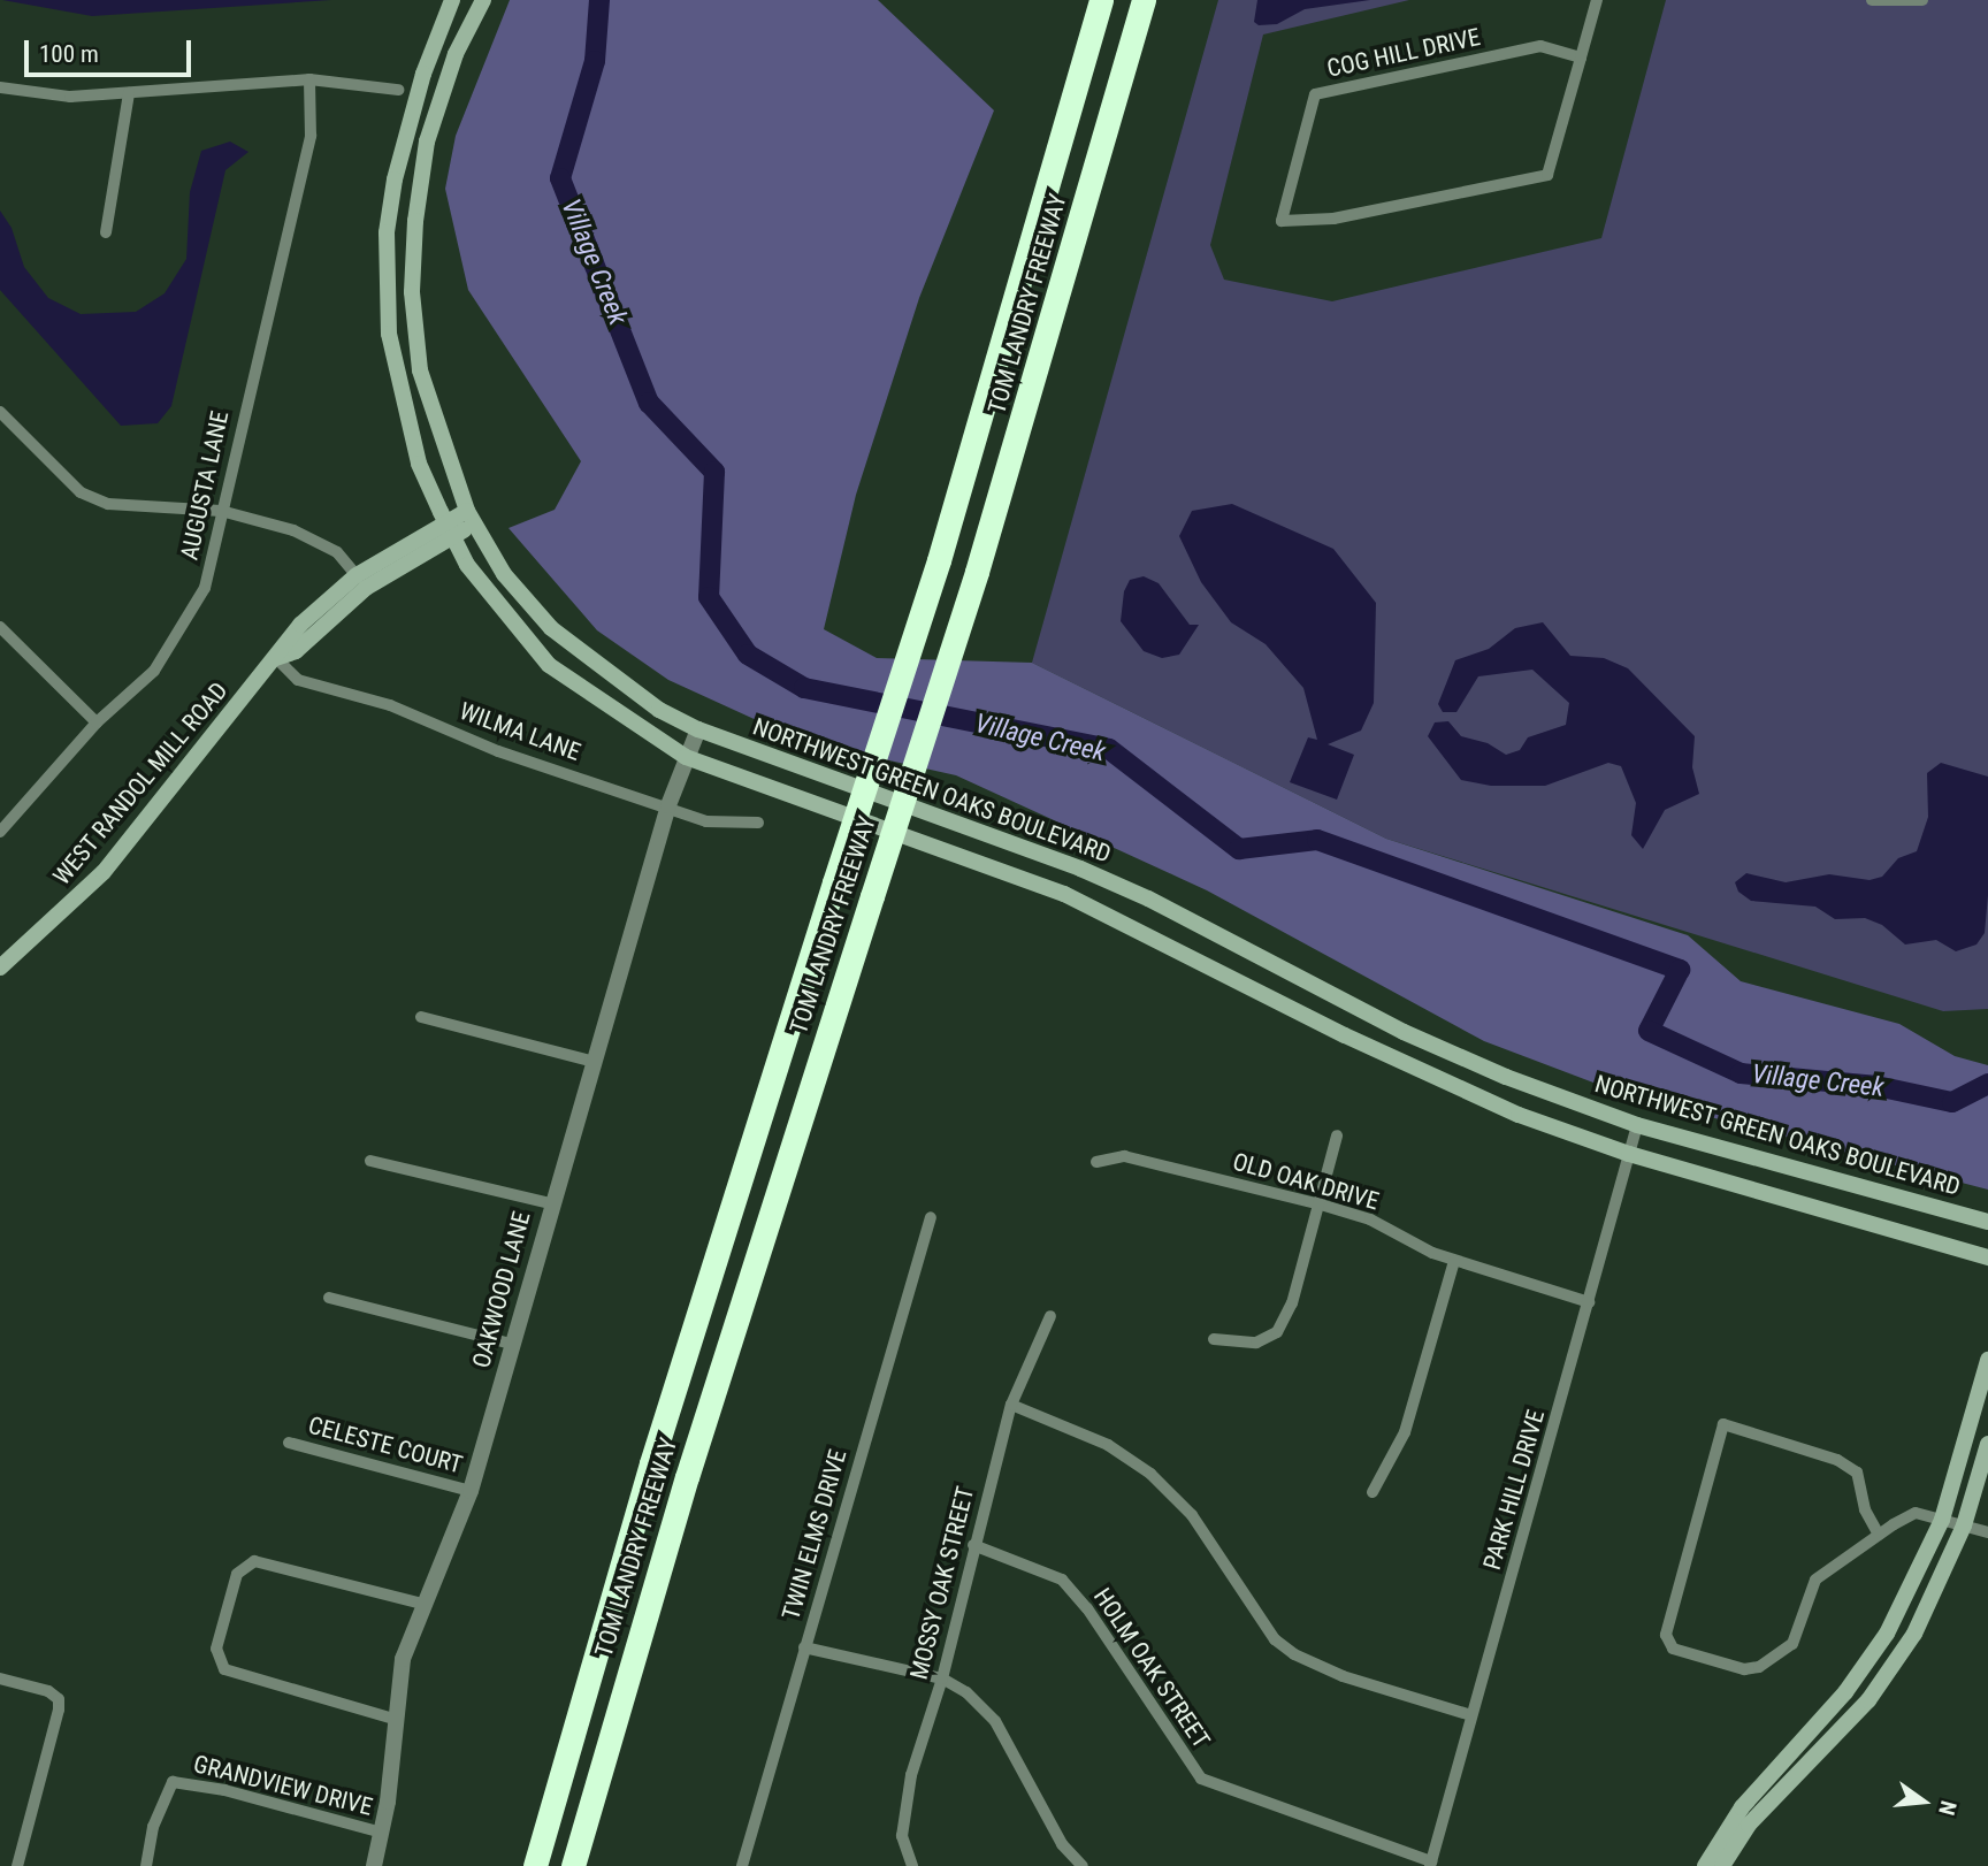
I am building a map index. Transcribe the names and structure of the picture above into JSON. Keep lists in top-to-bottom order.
{
  "streets": {
    "highway": ["TOM LANDRY FREEWAY"],
    "main road": ["WEST RANDOL MILL ROAD", "NORTHWEST GREEN OAKS BOULEVARD"],
    "street": [
      "COG HILL DRIVE",
      "AUGUSTA LANE",
      "WILMA LANE",
      "OLD OAK DRIVE",
      "OAKWOOD LANE",
      "CELESTE COURT",
      "PARK HILL DRIVE",
      "TWIN ELMS DRIVE",
      "MOSSY OAK STREET",
      "HOLM OAK STREET",
      "GRANDVIEW DRIVE"
    ]
  },
  "crossings": [
    ["WILMA LANE", "WEST RANDOL MILL ROAD"],
    ["WILMA LANE", "OAKWOOD LANE"],
    ["WEST RANDOL MILL ROAD", "NORTHWEST GREEN OAKS BOULEVARD"],
    ["NORTHWEST GREEN OAKS BOULEVARD", "OAKWOOD LANE"],
    ["NORTHWEST GREEN OAKS BOULEVARD", "PARK HILL DRIVE"],
    ["OLD OAK DRIVE", "PARK HILL DRIVE"],
    ["OAKWOOD LANE", "CELESTE COURT"],
    ["OAKWOOD LANE", "GRANDVIEW DRIVE"],
    ["PARK HILL DRIVE", "HOLM OAK STREET"],
    ["MOSSY OAK STREET", "HOLM OAK STREET"]
  ],
  "water": ["Village Creek"],
  "scale_bar": "100 m",
  "north": "right"
}
